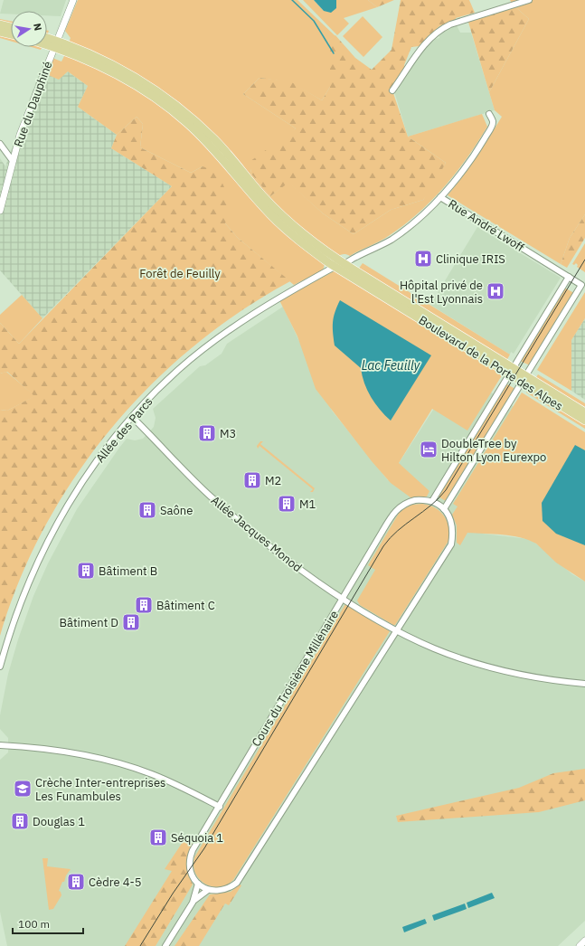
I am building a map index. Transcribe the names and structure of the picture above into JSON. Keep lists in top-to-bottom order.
{
  "streets": {
    "main road": ["Boulevard de la Porte des Alpes"],
    "street": [
      "Rue du Dauphiné",
      "Rue André Lwoff",
      "Allée des Parcs",
      "Allée Jacques Monod",
      "Cours du Troisième Millénaire"
    ]
  },
  "crossings": [
    ["Rue du Dauphiné", "Boulevard de la Porte des Alpes"],
    ["Rue André Lwoff", "Boulevard de la Porte des Alpes"],
    ["Boulevard de la Porte des Alpes", "Allée des Parcs"],
    ["Allée des Parcs", "Allée Jacques Monod"],
    ["Allée Jacques Monod", "Cours du Troisième Millénaire"]
  ],
  "water": ["Lac Feuilly"],
  "parks": ["Forêt de Feuilly"],
  "places": {
    "hospital": ["Clinique IRIS", "Hôpital privé de l'Est Lyonnais"],
    "building": [
      "M3",
      "M2",
      "M1",
      "Saône",
      "Bâtiment B",
      "Bâtiment C",
      "Bâtiment D",
      "Douglas 1",
      "Séquoia 1",
      "Cèdre 4-5"
    ],
    "hotel": ["DoubleTree by Hilton Lyon Eurexpo"],
    "school or university": ["Crèche Inter-entreprises Les Funambules"]
  },
  "scale_bar": "100 m",
  "north": "right"
}
